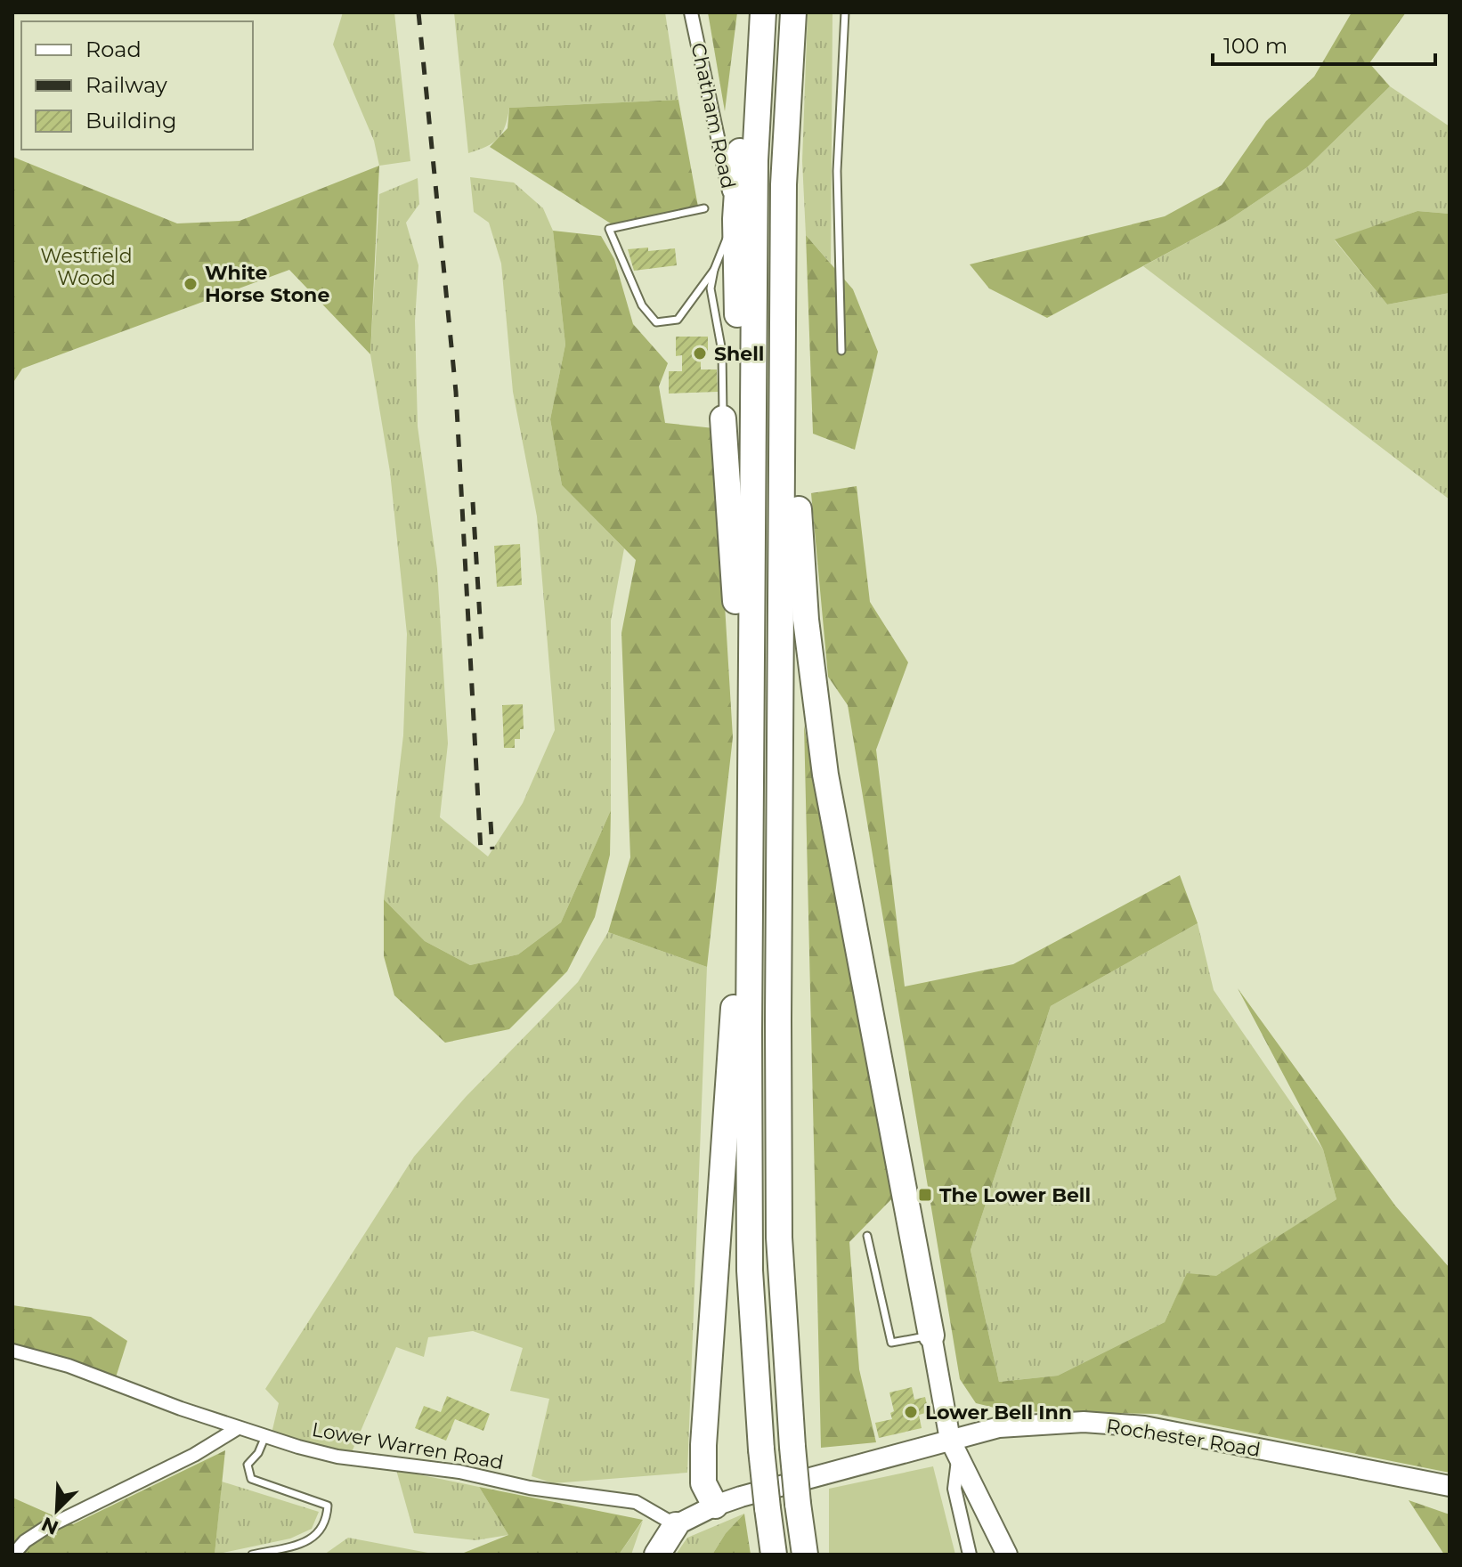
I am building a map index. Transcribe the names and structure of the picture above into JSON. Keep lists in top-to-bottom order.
{
  "streets": {
    "street": ["Chatham Road", "Rochester Road", "Lower Warren Road"]
  },
  "crossings": [
    ["Rochester Road", "Lower Warren Road"]
  ],
  "parks": ["Westfield Wood"],
  "places": {
    "other": ["White Horse Stone", "Shell", "Lower Bell Inn"],
    "transit": ["The Lower Bell"]
  },
  "legend": ["Road", "Railway", "Building"],
  "scale_bar": "100 m",
  "north": "bottom left"
}
